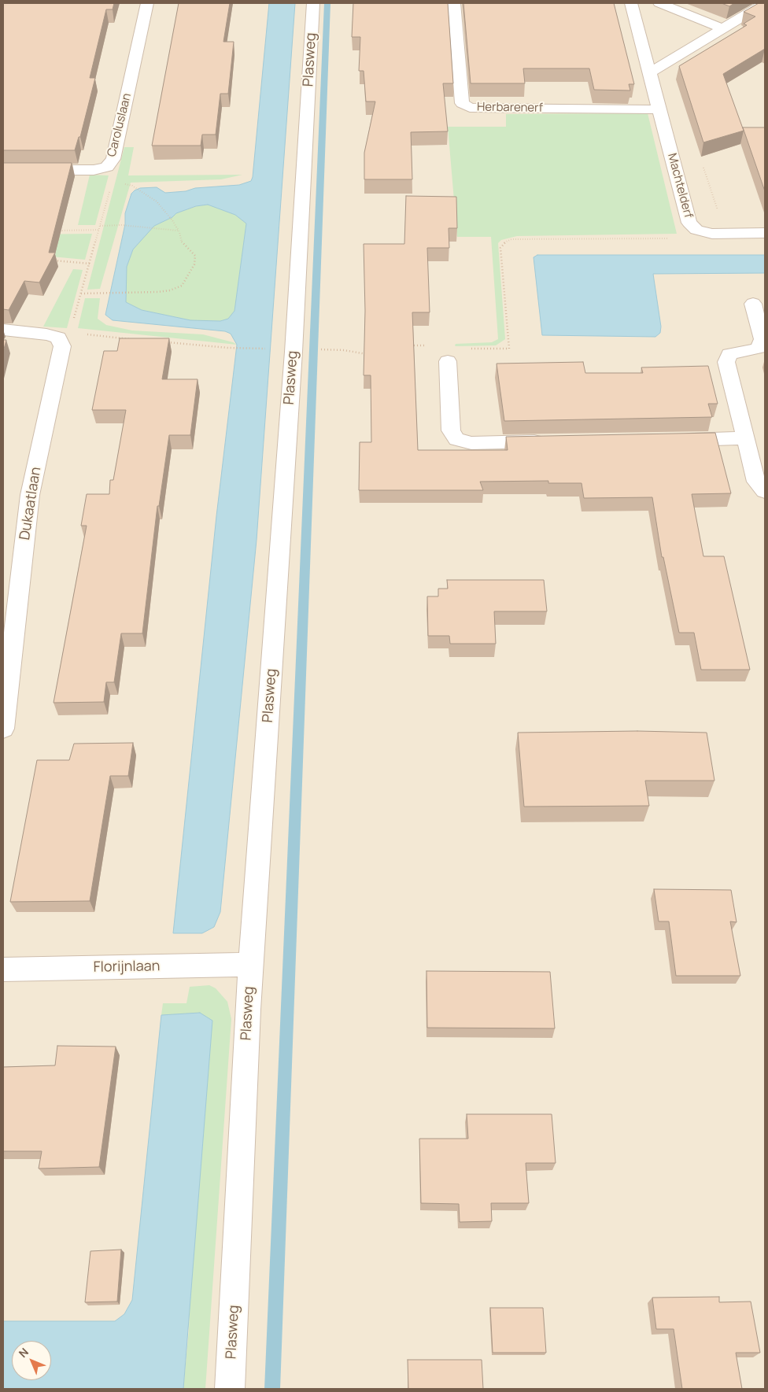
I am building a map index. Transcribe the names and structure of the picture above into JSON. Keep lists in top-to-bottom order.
{
  "streets": {
    "street": [
      "Plasweg",
      "Herbarenerf",
      "Caroluslaan",
      "Machtelderf",
      "Dukaatlaan",
      "Florijnlaan"
    ]
  },
  "crossings": [
    ["Plasweg", "Florijnlaan"],
    ["Herbarenerf", "Machtelderf"]
  ],
  "north": "top left"
}
